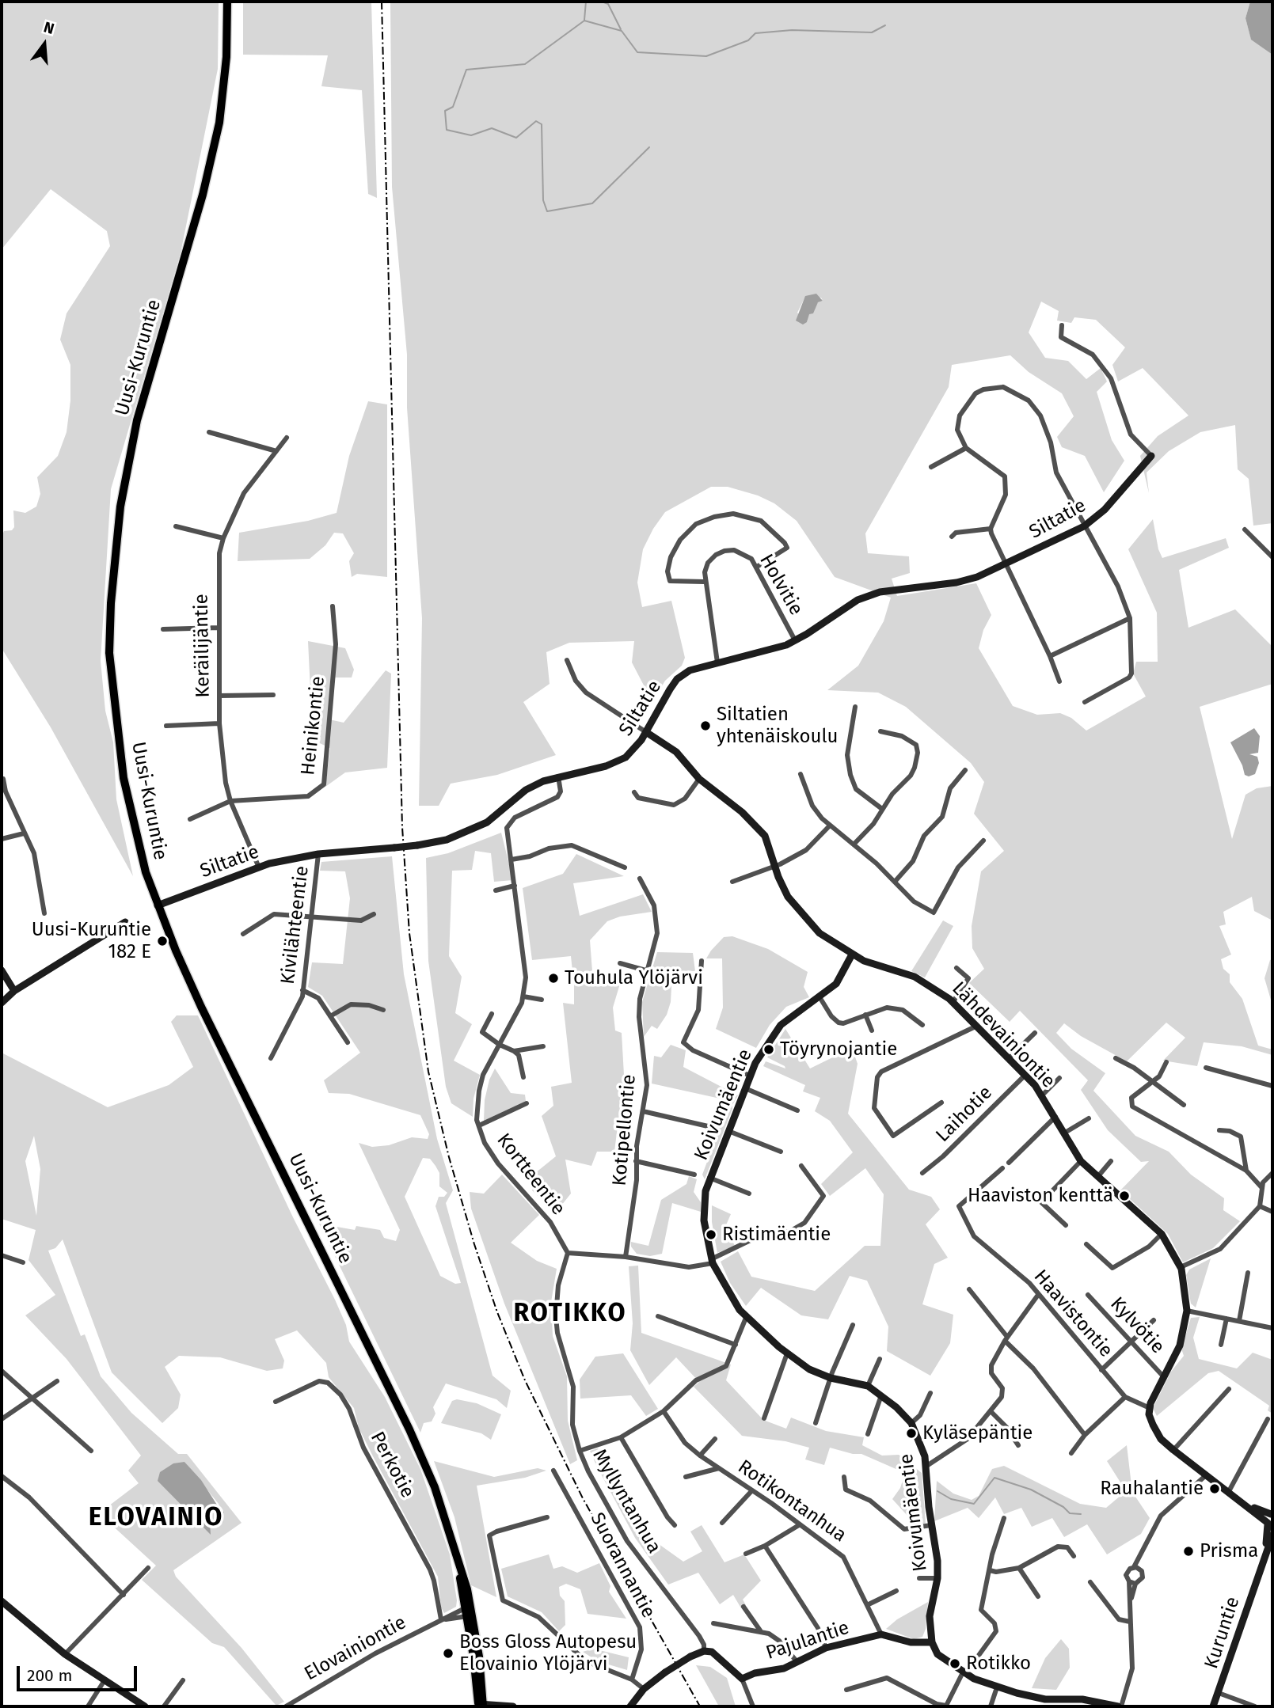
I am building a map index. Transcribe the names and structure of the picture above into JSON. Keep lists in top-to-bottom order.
{
  "streets": {
    "main road": ["Uusi-Kuruntie"],
    "street": [
      "Siltatie",
      "Holvitie",
      "Keräilijäntie",
      "Heinikontie",
      "Kivilähteentie",
      "Lähdevainiontie",
      "Koivumäentie",
      "Laihotie",
      "Kotipellontie",
      "Kortteentie",
      "Haavistontie",
      "Kylvötie",
      "Perkotie",
      "Myllyntanhua",
      "Rotikontanhua",
      "Suorannantie",
      "Kuruntie",
      "Pajulantie",
      "Elovainiontie"
    ]
  },
  "crossings": [
    ["Uusi-Kuruntie", "Siltatie"],
    ["Uusi-Kuruntie", "Elovainiontie"],
    ["Siltatie", "Holvitie"],
    ["Siltatie", "Keräilijäntie"],
    ["Siltatie", "Kivilähteentie"],
    ["Siltatie", "Lähdevainiontie"],
    ["Siltatie", "Kortteentie"],
    ["Keräilijäntie", "Heinikontie"],
    ["Lähdevainiontie", "Koivumäentie"],
    ["Lähdevainiontie", "Laihotie"],
    ["Lähdevainiontie", "Haavistontie"],
    ["Lähdevainiontie", "Kylvötie"],
    ["Koivumäentie", "Pajulantie"],
    ["Kortteentie", "Myllyntanhua"],
    ["Perkotie", "Elovainiontie"],
    ["Rotikontanhua", "Pajulantie"]
  ],
  "districts": ["ROTIKKO", "ELOVAINIO"],
  "places": [
    "Siltatien yhtenäiskoulu",
    "Uusi-Kuruntie 182 E",
    "Touhula Ylöjärvi",
    "Töyrynojantie",
    "Haaviston kenttä",
    "Ristimäentie",
    "Kyläsepäntie",
    "Rauhalantie",
    "Prisma",
    "Boss Gloss Autopesu Elovainio Ylöjärvi",
    "Rotikko"
  ],
  "scale_bar": "200 m",
  "north": "top"
}
